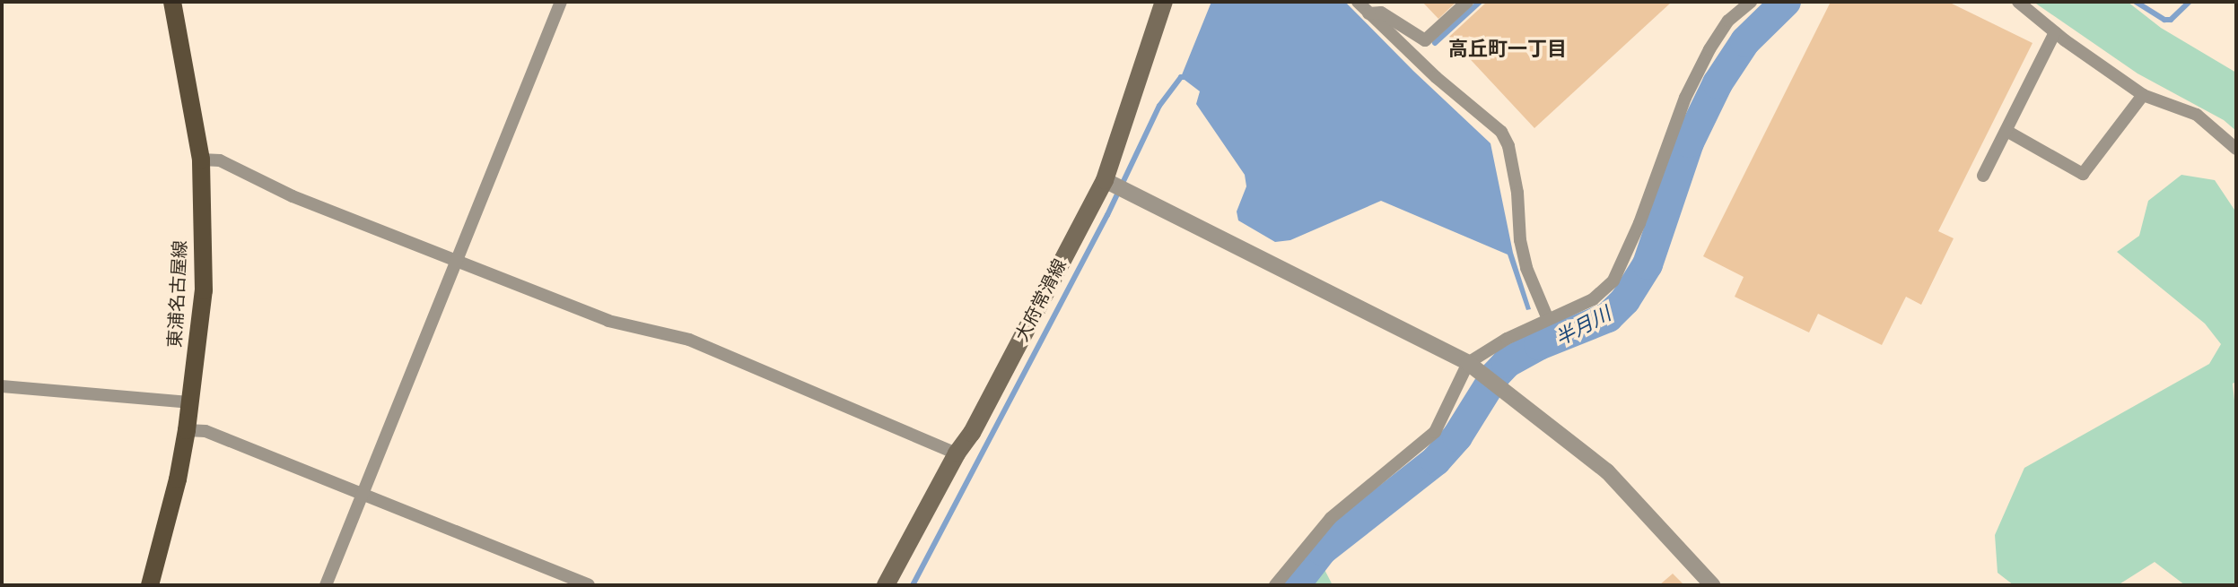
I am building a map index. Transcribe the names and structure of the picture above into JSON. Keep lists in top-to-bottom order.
{
  "streets": {
    "main road": ["東浦名古屋線", "大府常滑線"]
  },
  "districts": ["高丘町一丁目"],
  "water": ["半月川"]
}
